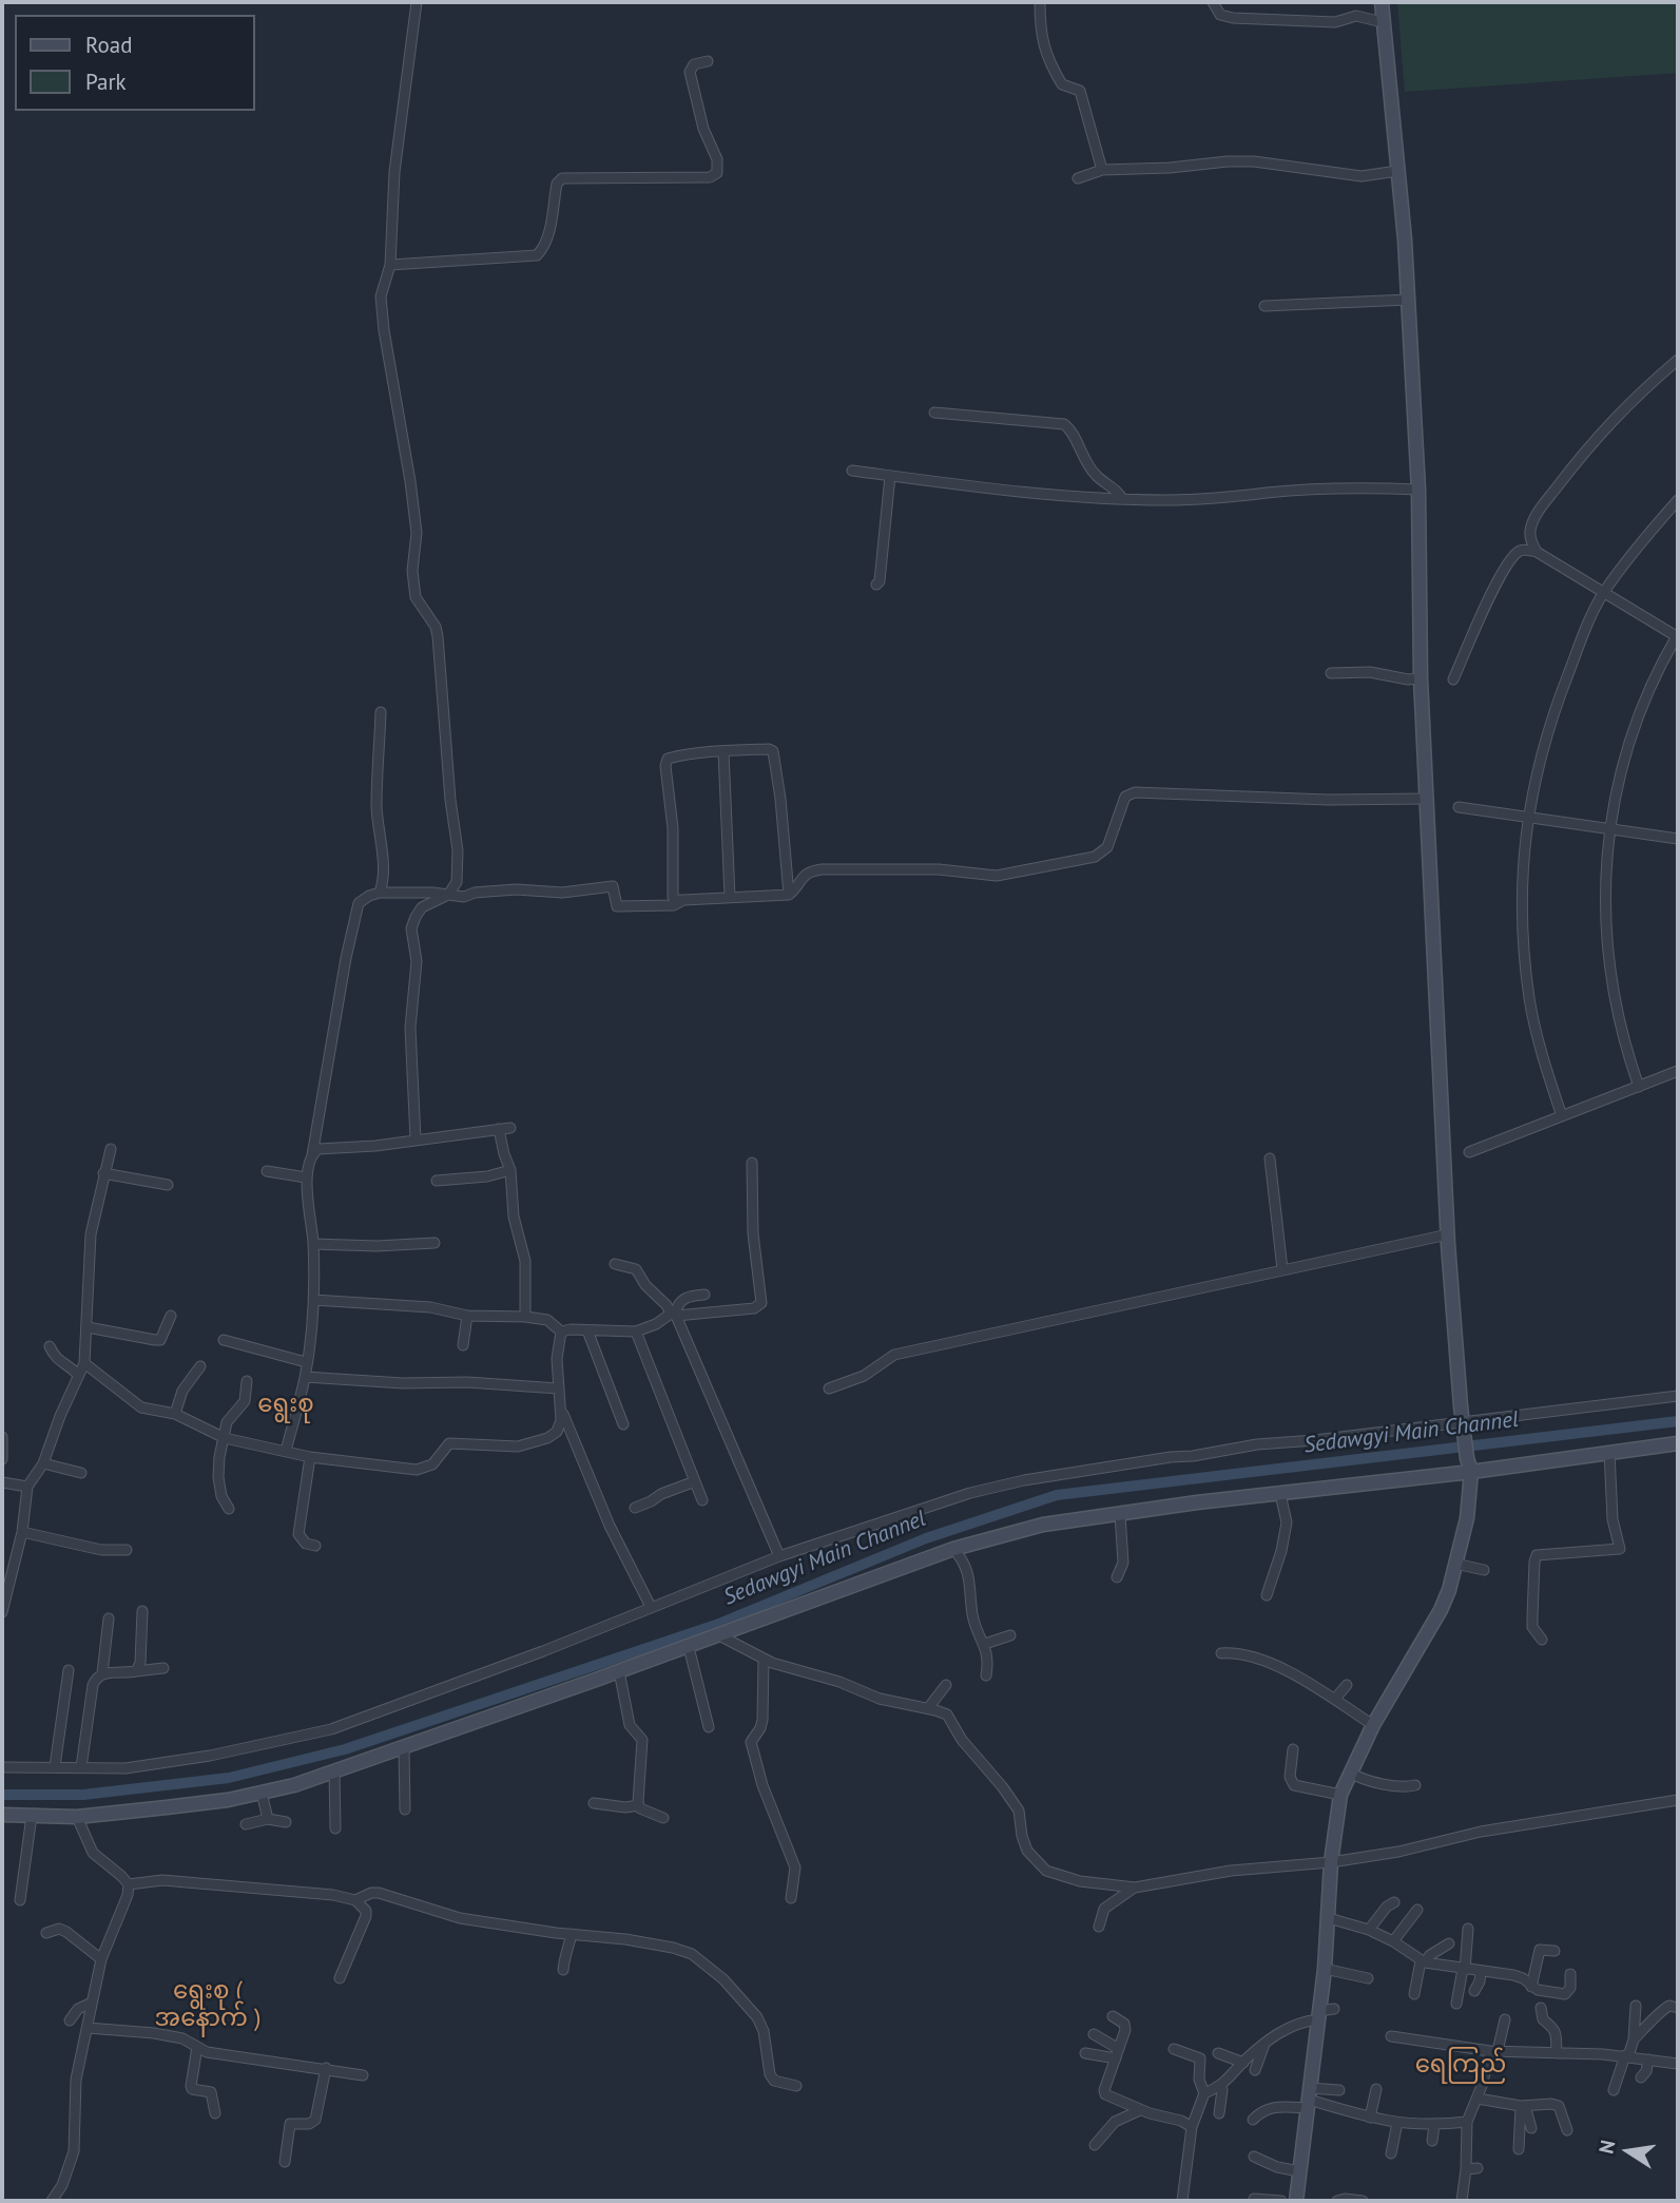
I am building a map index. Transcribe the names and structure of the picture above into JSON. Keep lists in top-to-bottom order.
{
  "districts": ["ရွေးစု", "ရွေးစု ( အနောက် )", "ရေကြည်"],
  "water": ["Sedawgyi Main Channel"],
  "legend": ["Road", "Park"],
  "north": "left"
}
